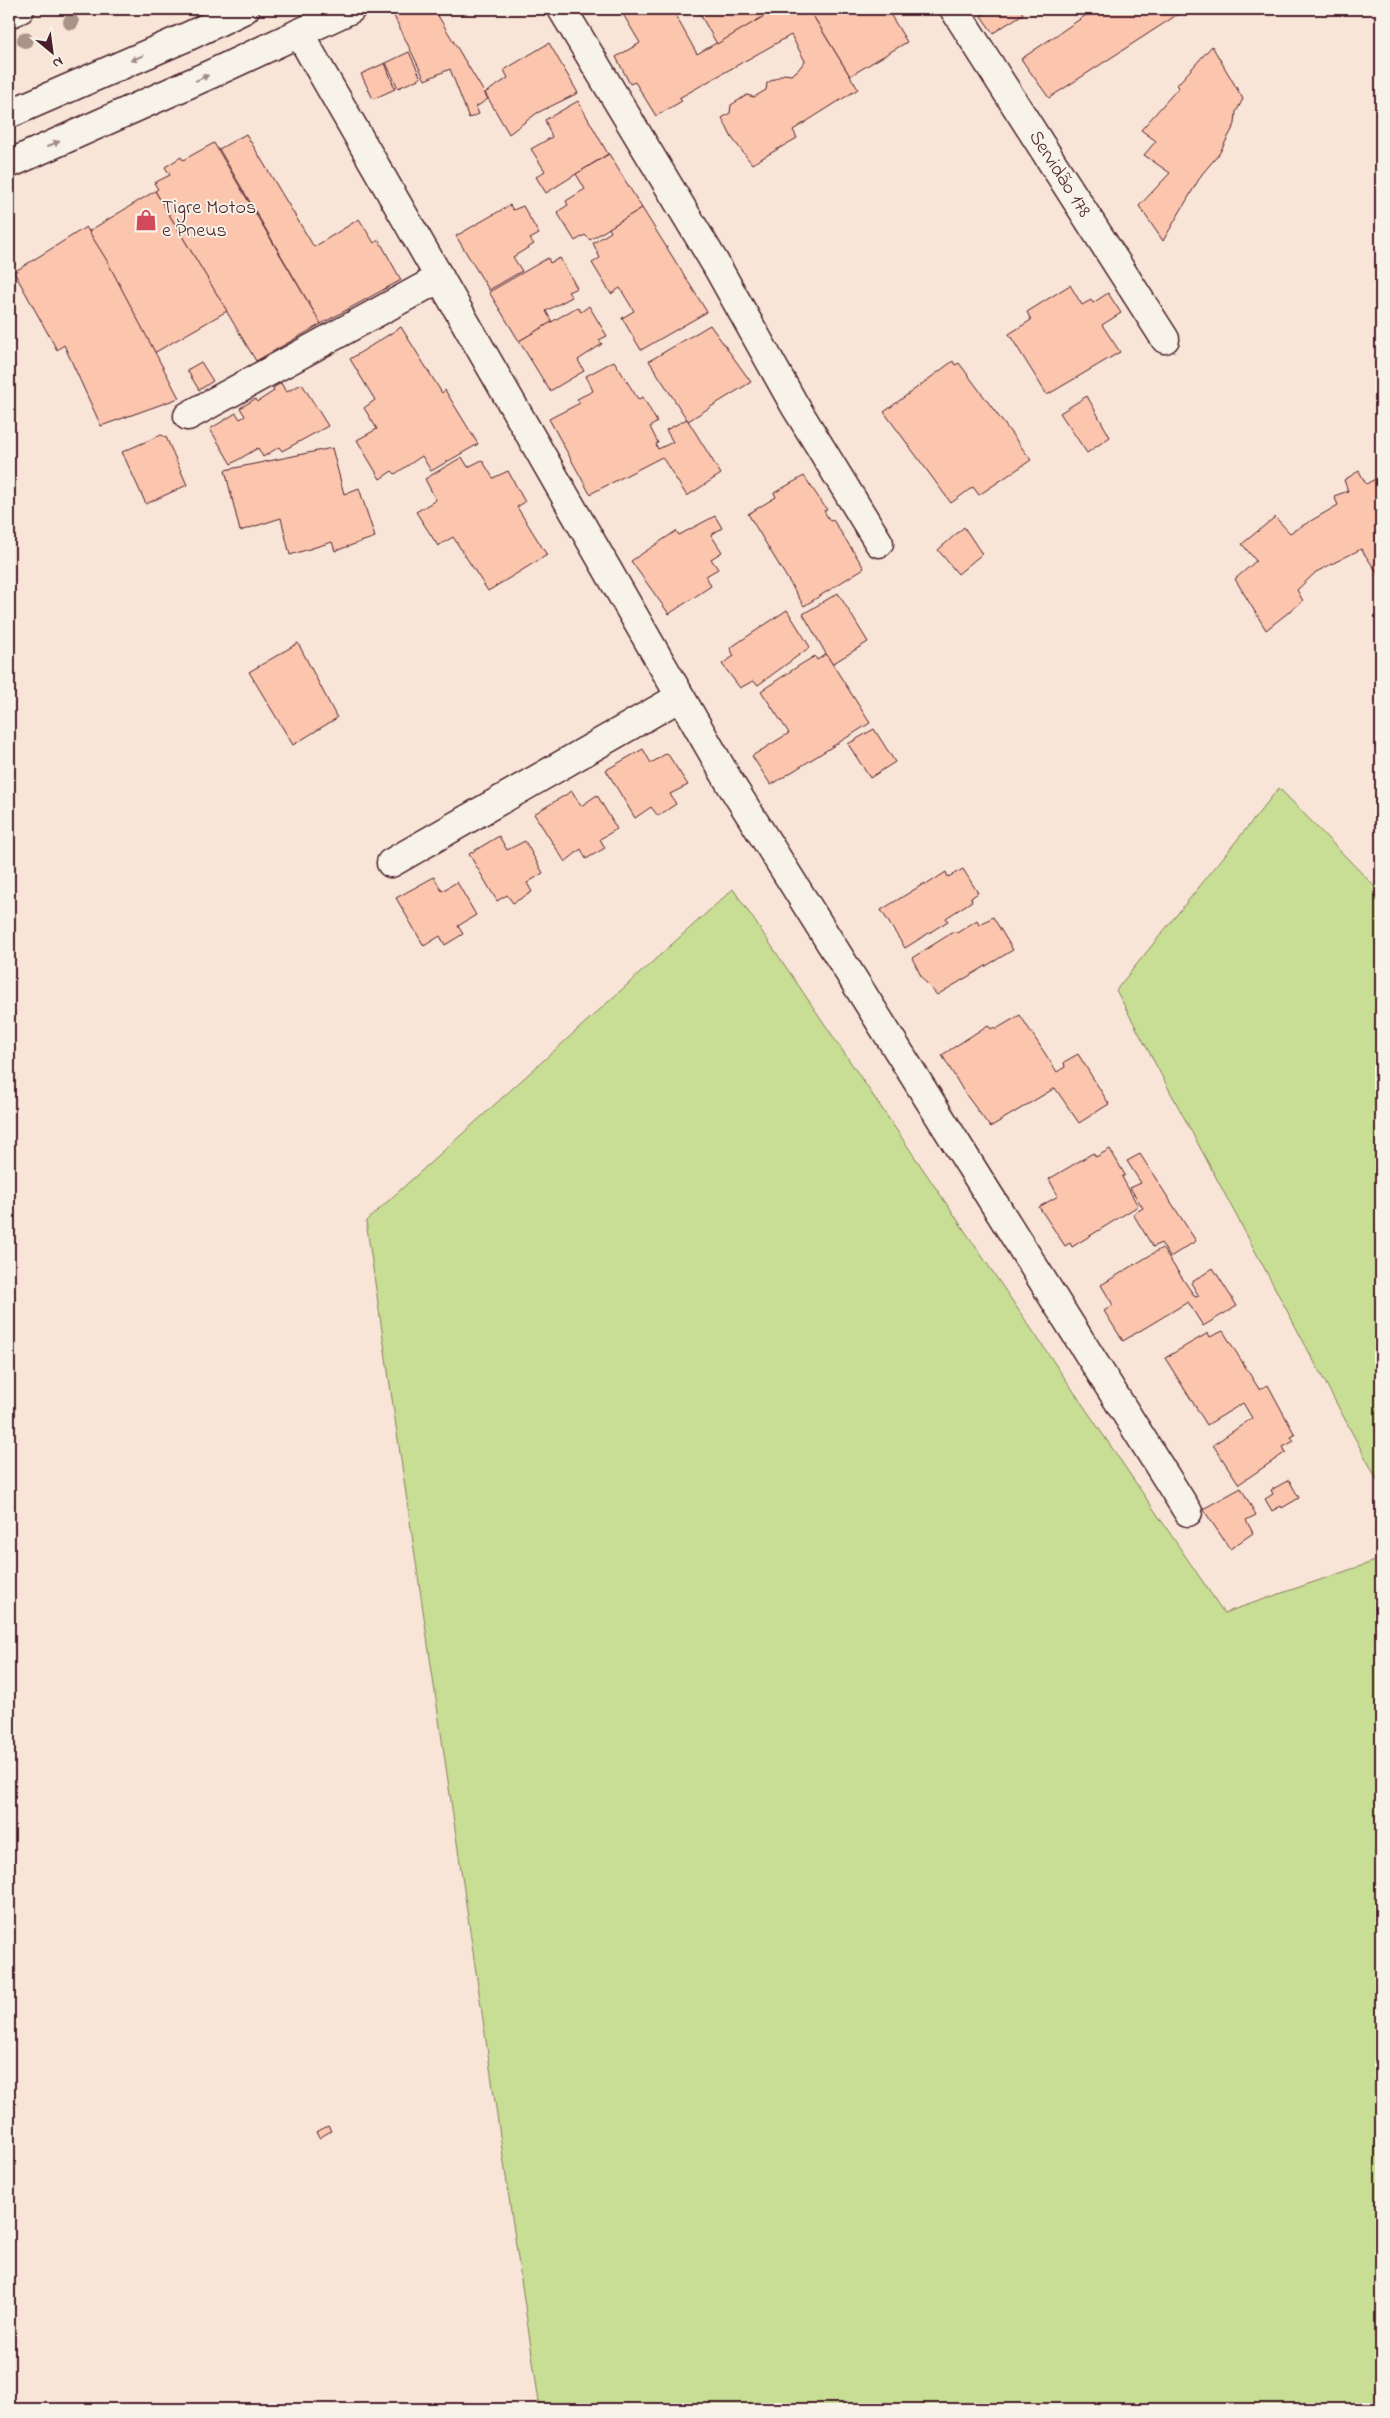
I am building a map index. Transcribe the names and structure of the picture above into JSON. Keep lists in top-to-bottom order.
{
  "streets": {
    "main road": ["Servidão 178"]
  },
  "places": {
    "shop": ["Tigre Motos e Pneus"]
  },
  "north": "bottom right"
}
